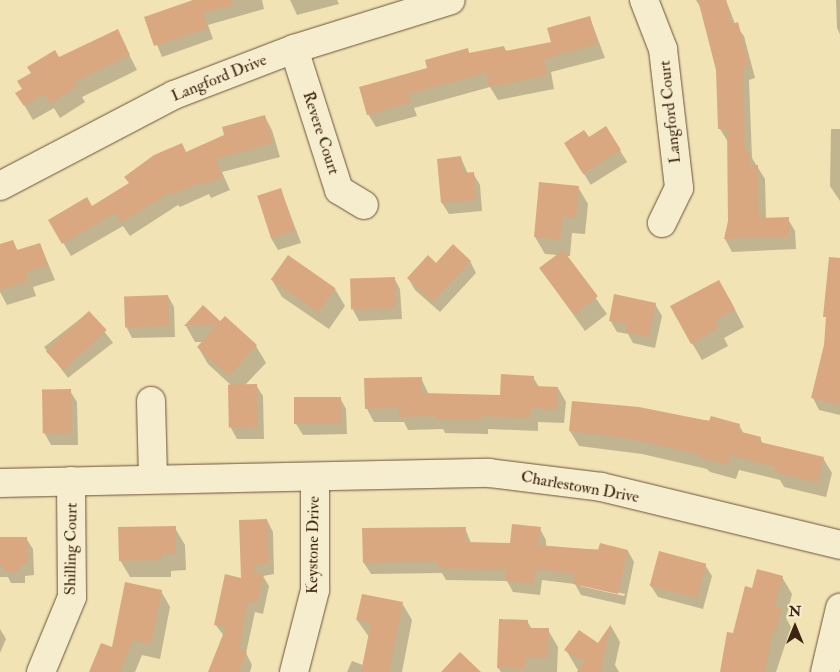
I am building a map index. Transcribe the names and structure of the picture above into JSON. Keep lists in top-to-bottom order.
{
  "streets": {
    "street": [
      "Langford Drive",
      "Langford Court",
      "Revere Court",
      "Charlestown Drive",
      "Keystone Drive",
      "Shilling Court"
    ]
  },
  "crossings": [
    ["Langford Drive", "Revere Court"],
    ["Charlestown Drive", "Keystone Drive"],
    ["Charlestown Drive", "Shilling Court"]
  ],
  "north": "top"
}
